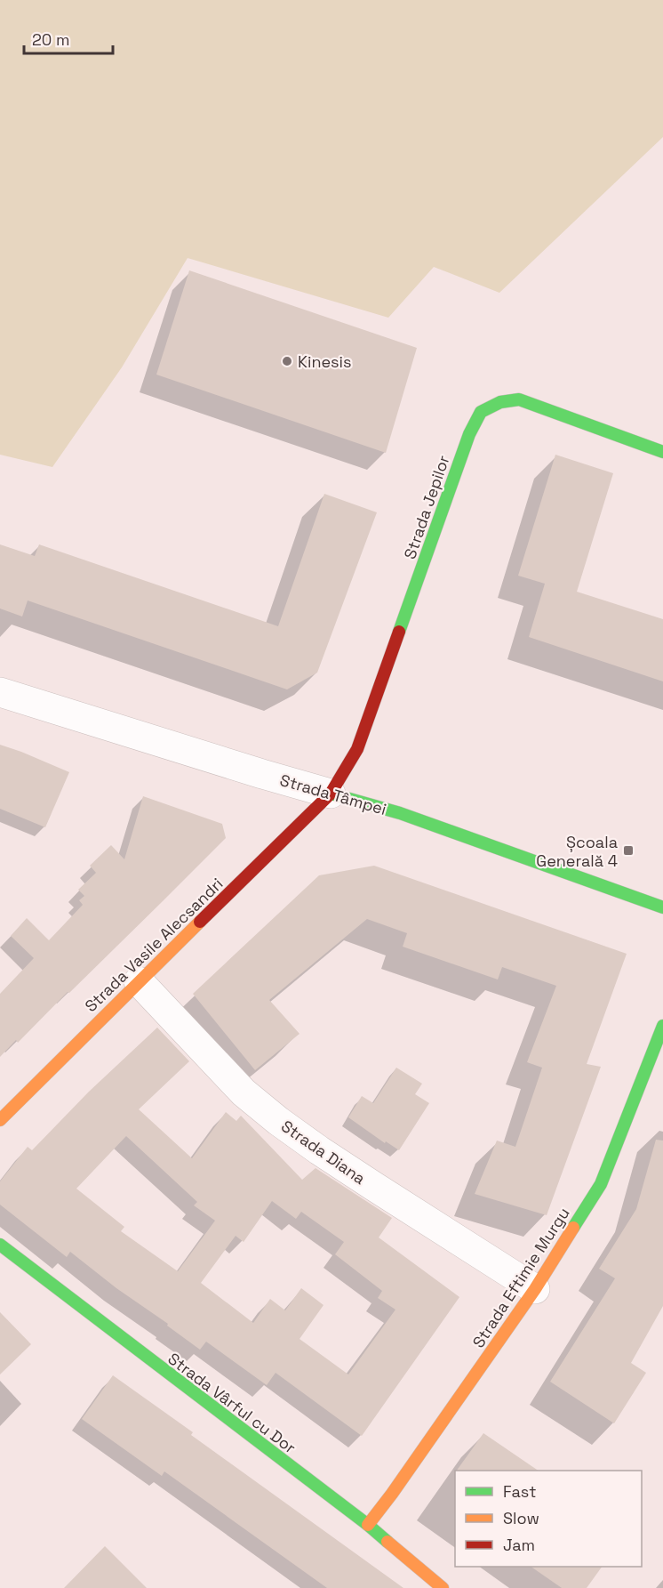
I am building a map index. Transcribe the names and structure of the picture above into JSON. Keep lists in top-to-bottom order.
{
  "streets": {
    "street": [
      "Strada Jepilor",
      "Strada Tâmpei",
      "Strada Vasile Alecsandri",
      "Strada Diana",
      "Strada Eftimie Murgu",
      "Strada Vârful cu Dor"
    ]
  },
  "crossings": [
    ["Strada Jepilor", "Strada Tâmpei"],
    ["Strada Jepilor", "Strada Vasile Alecsandri"],
    ["Strada Tâmpei", "Strada Vasile Alecsandri"],
    ["Strada Vasile Alecsandri", "Strada Diana"],
    ["Strada Diana", "Strada Eftimie Murgu"],
    ["Strada Eftimie Murgu", "Strada Vârful cu Dor"]
  ],
  "places": {
    "other": ["Kinesis"],
    "transit": ["Școala Generală 4"]
  },
  "legend": ["Fast", "Slow", "Jam"],
  "scale_bar": "20 m"
}
